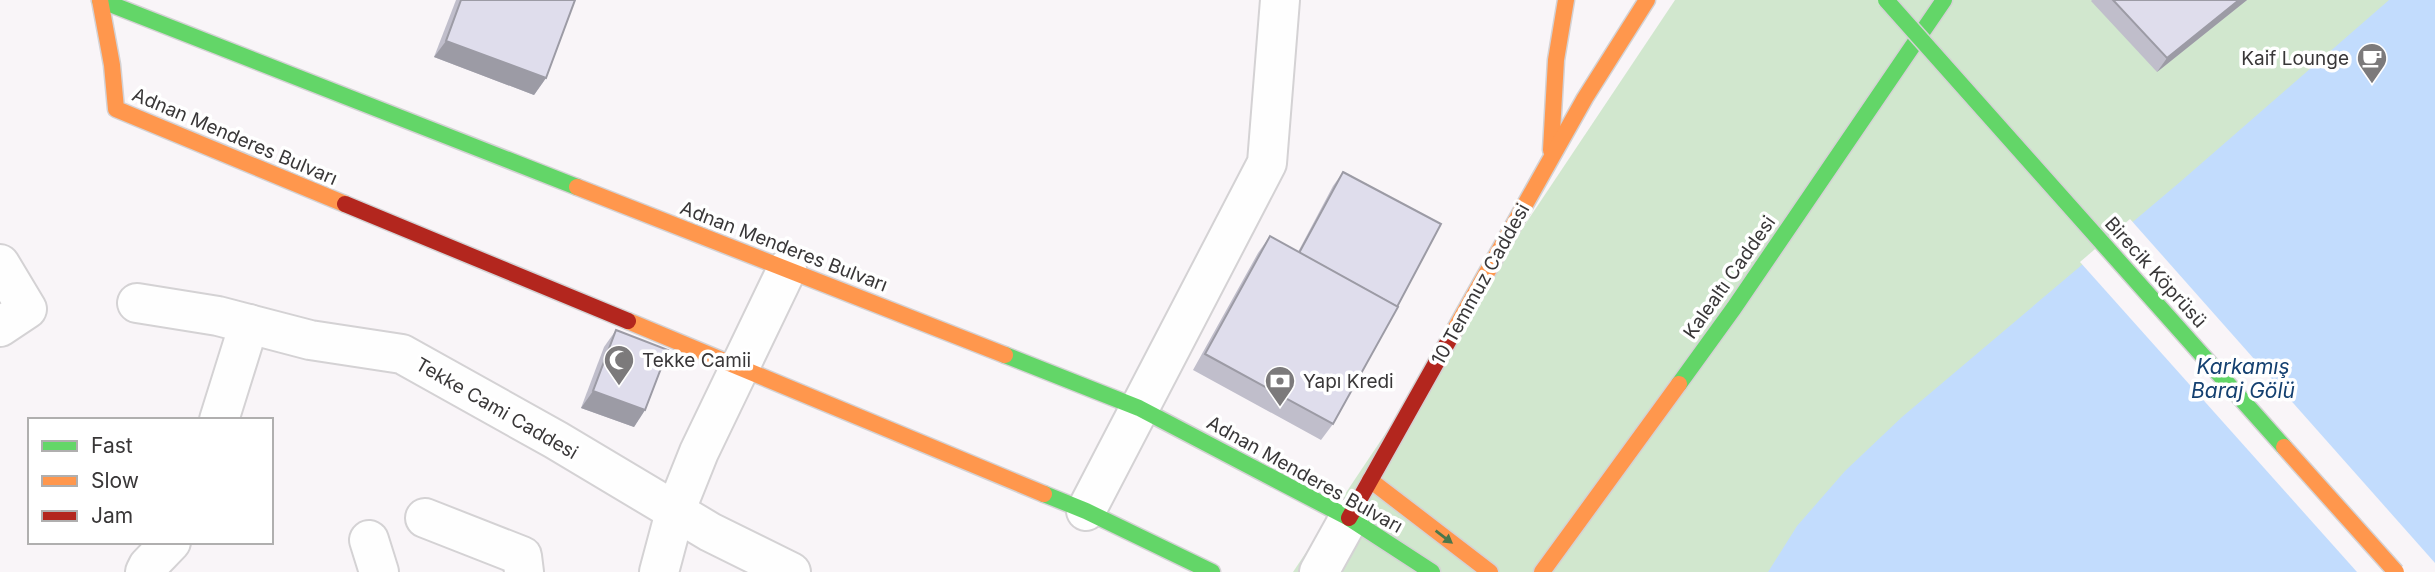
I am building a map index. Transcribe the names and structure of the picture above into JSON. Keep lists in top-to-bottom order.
{
  "streets": {
    "street": [
      "Adnan Menderes Bulvarı",
      "Birecik Köprüsü",
      "Kalealtı Caddesi",
      "10 Temmuz Caddesi",
      "Tekke Cami Caddesi"
    ]
  },
  "crossings": [
    ["Adnan Menderes Bulvarı", "10 Temmuz Caddesi"]
  ],
  "water": ["Karkamış Baraj Gölü"],
  "places": {
    "cafe": ["Kaif Lounge"],
    "mosque": ["Tekke Camii"],
    "bank": ["Yapı Kredi"]
  },
  "legend": ["Fast", "Slow", "Jam"]
}
